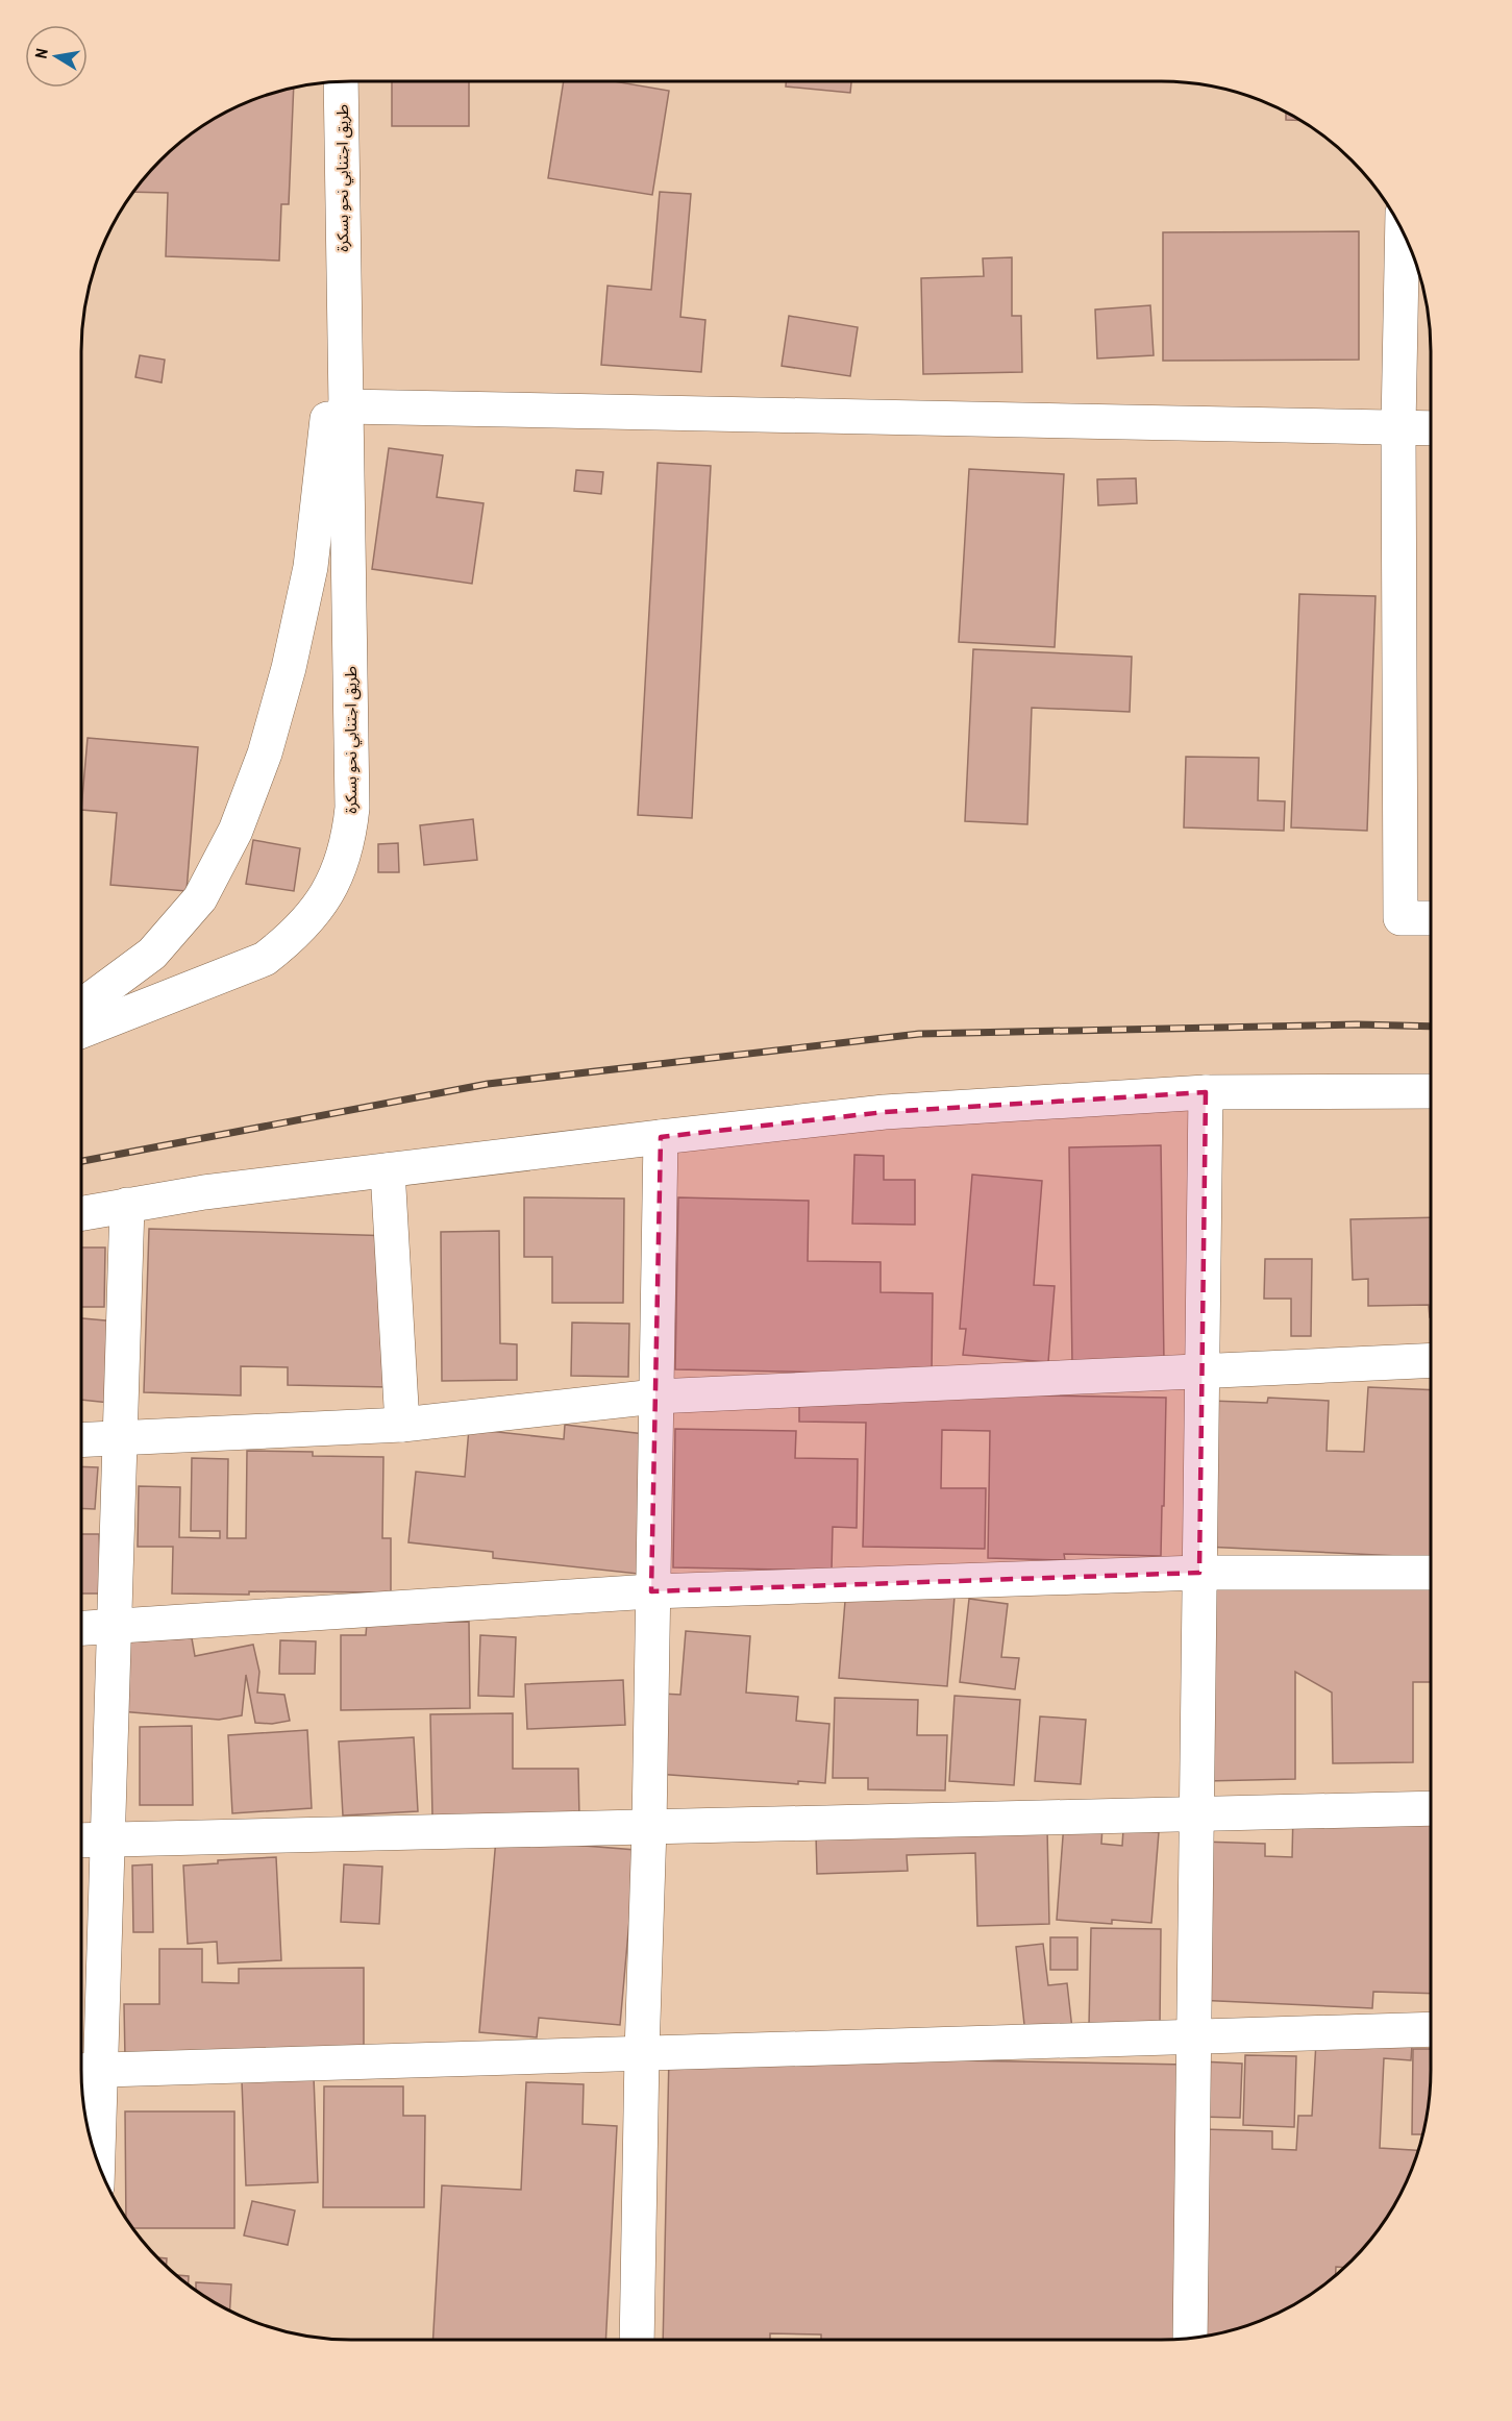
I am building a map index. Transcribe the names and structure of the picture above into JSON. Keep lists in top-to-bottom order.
{
  "streets": {
    "street": ["طريق اجتنابي نحو بسكرة"]
  },
  "north": "left"
}
